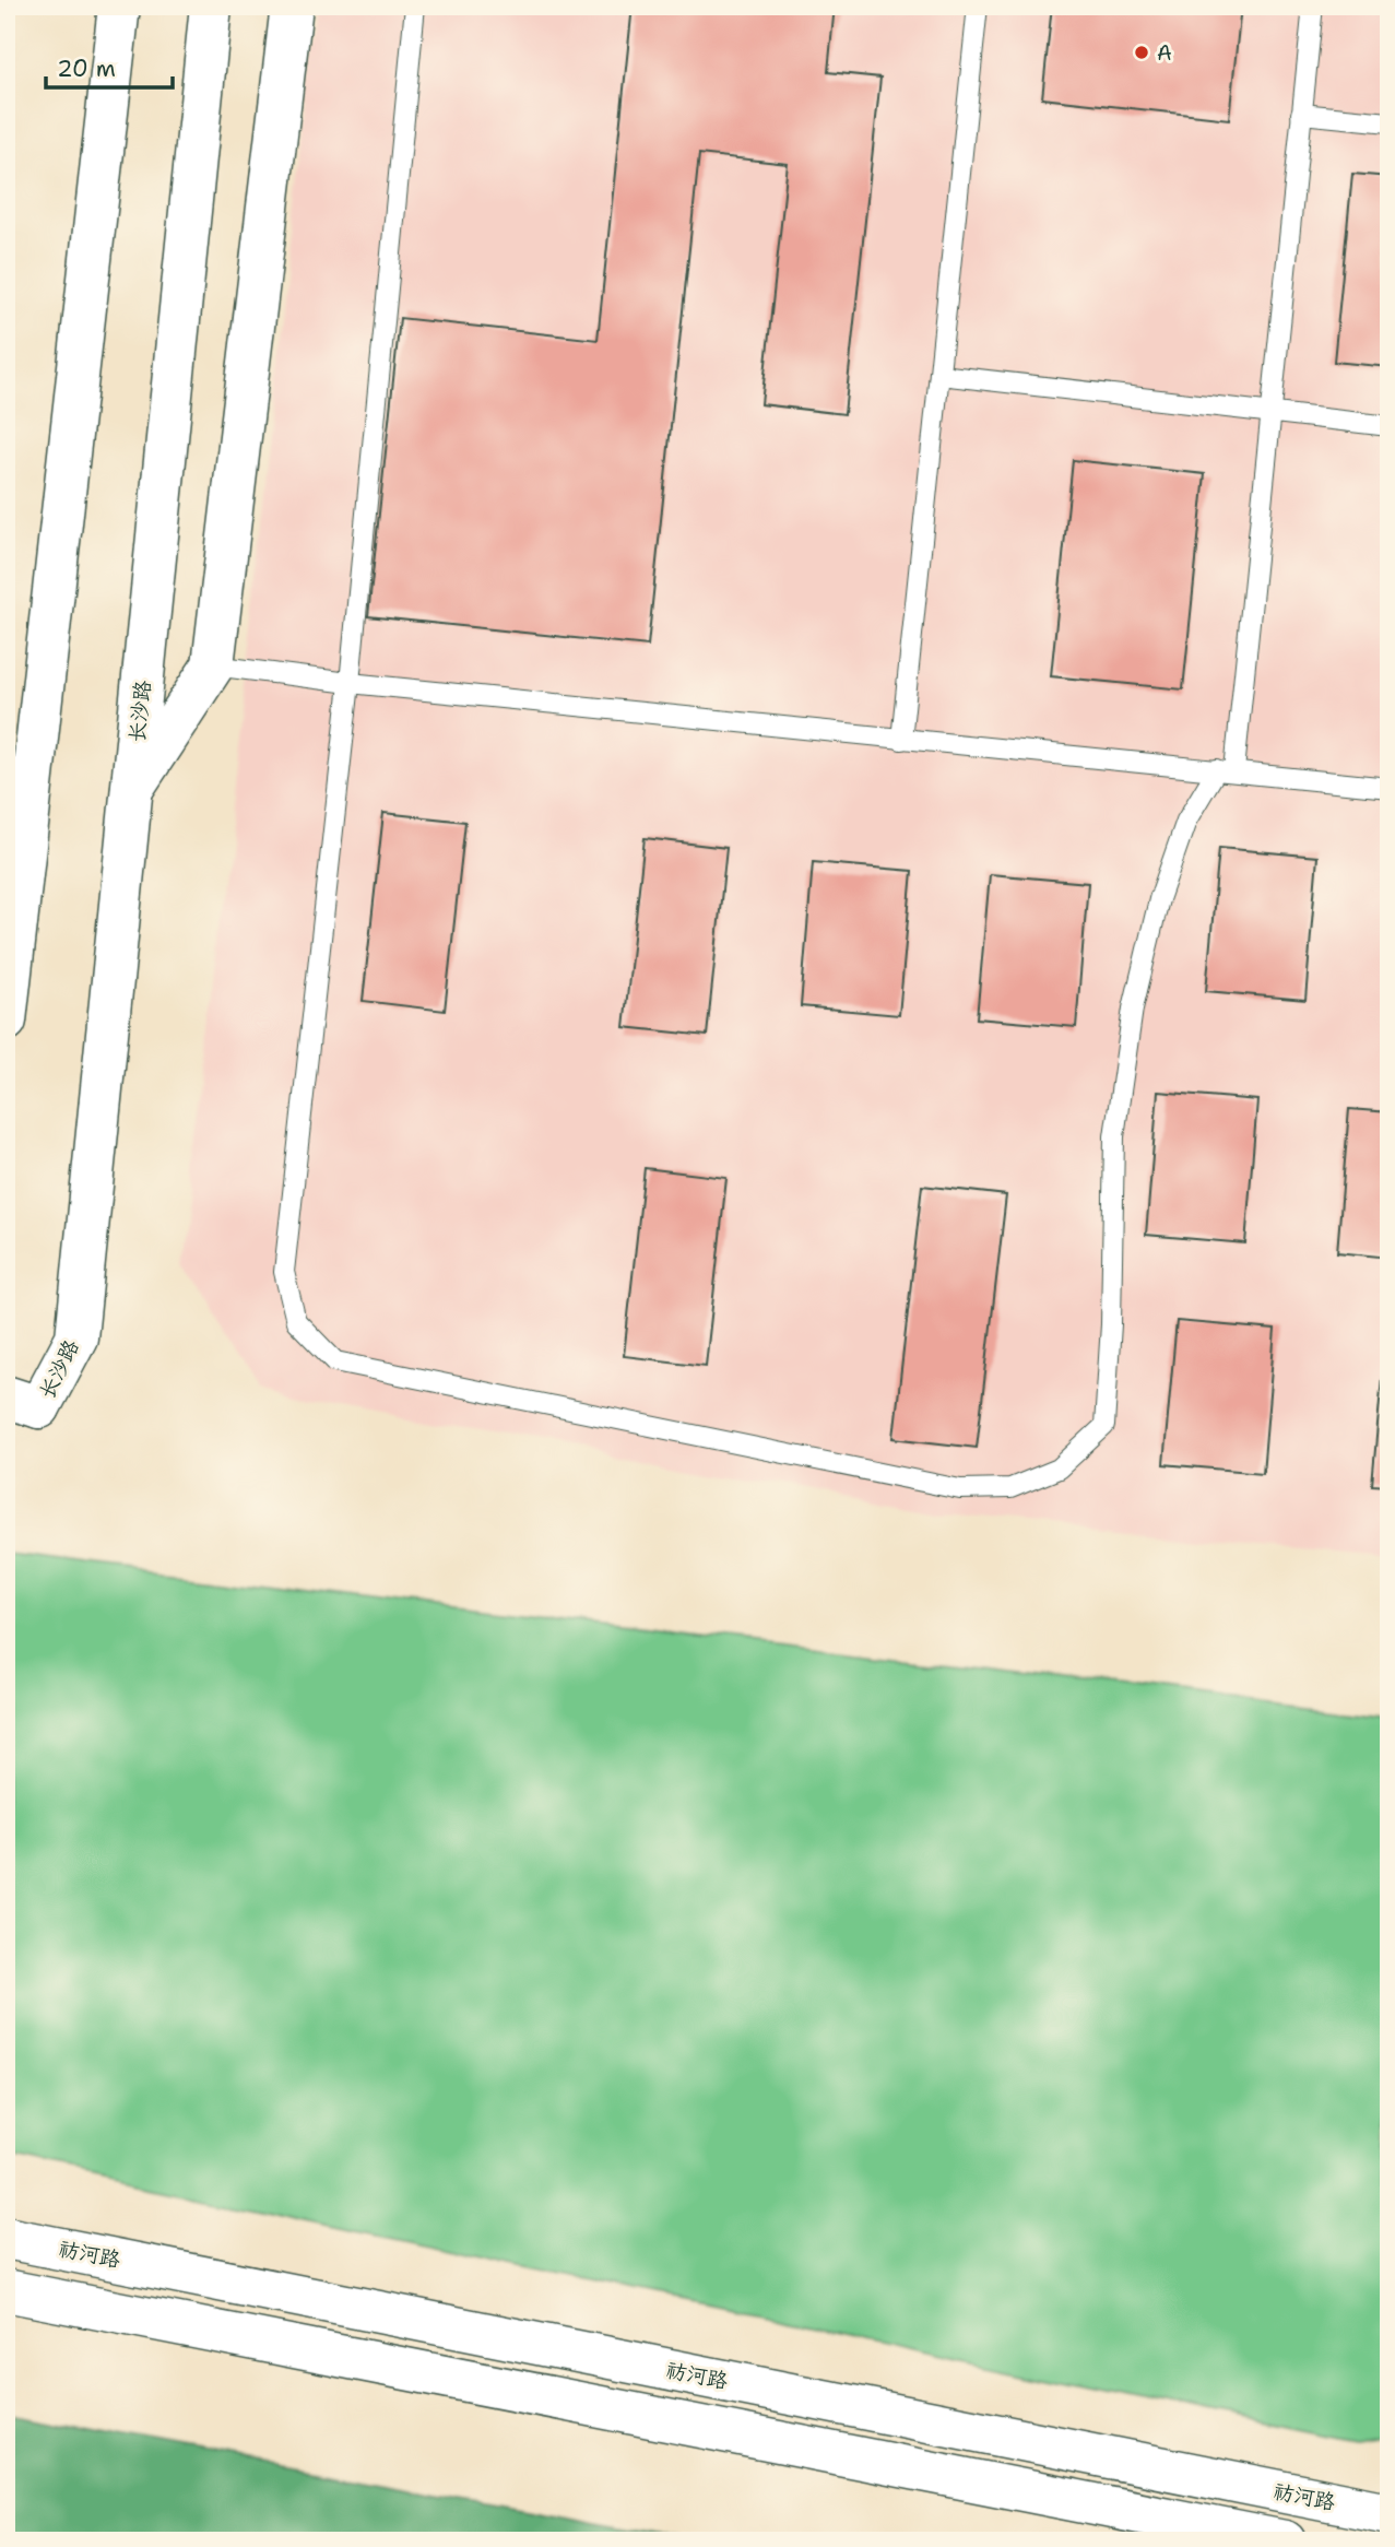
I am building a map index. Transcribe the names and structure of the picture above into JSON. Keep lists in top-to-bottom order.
{
  "streets": {
    "main road": ["长沙路", "祊河路"]
  },
  "places": ["A"],
  "scale_bar": "20 m"
}
